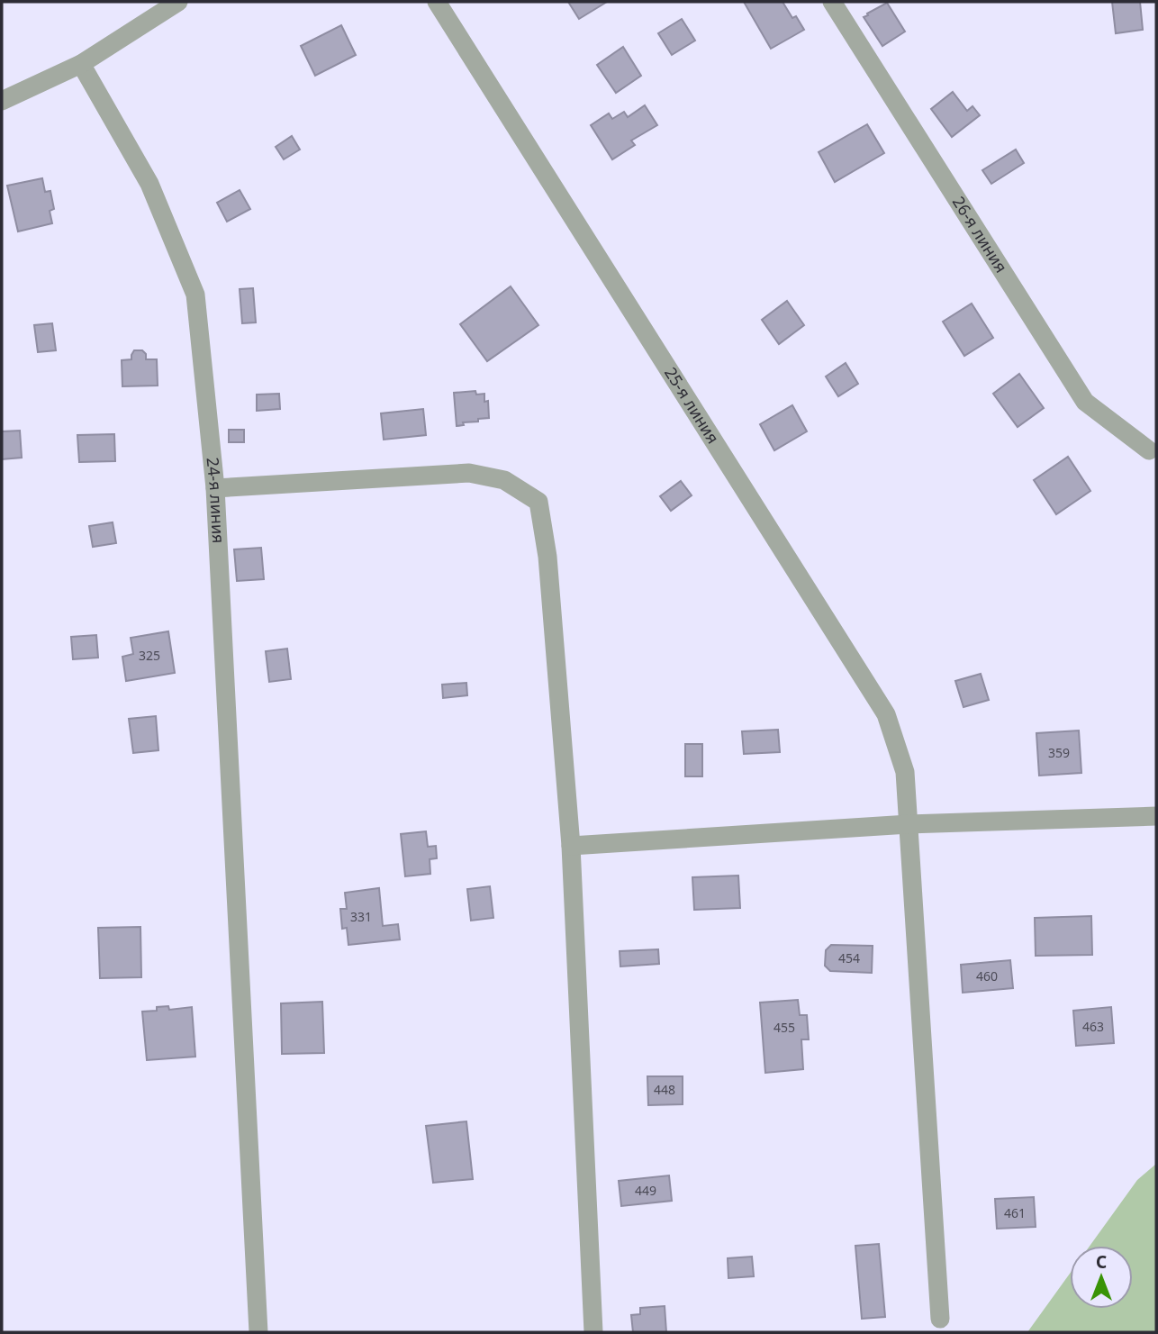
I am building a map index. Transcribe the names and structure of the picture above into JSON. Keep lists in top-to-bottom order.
{
  "streets": {
    "street": ["26-я линия", "25-я линия", "24-я линия"]
  },
  "house_numbers": [
    "325",
    "359",
    "331",
    "454",
    "460",
    "463",
    "455",
    "448",
    "449",
    "461"
  ],
  "north": "top"
}
